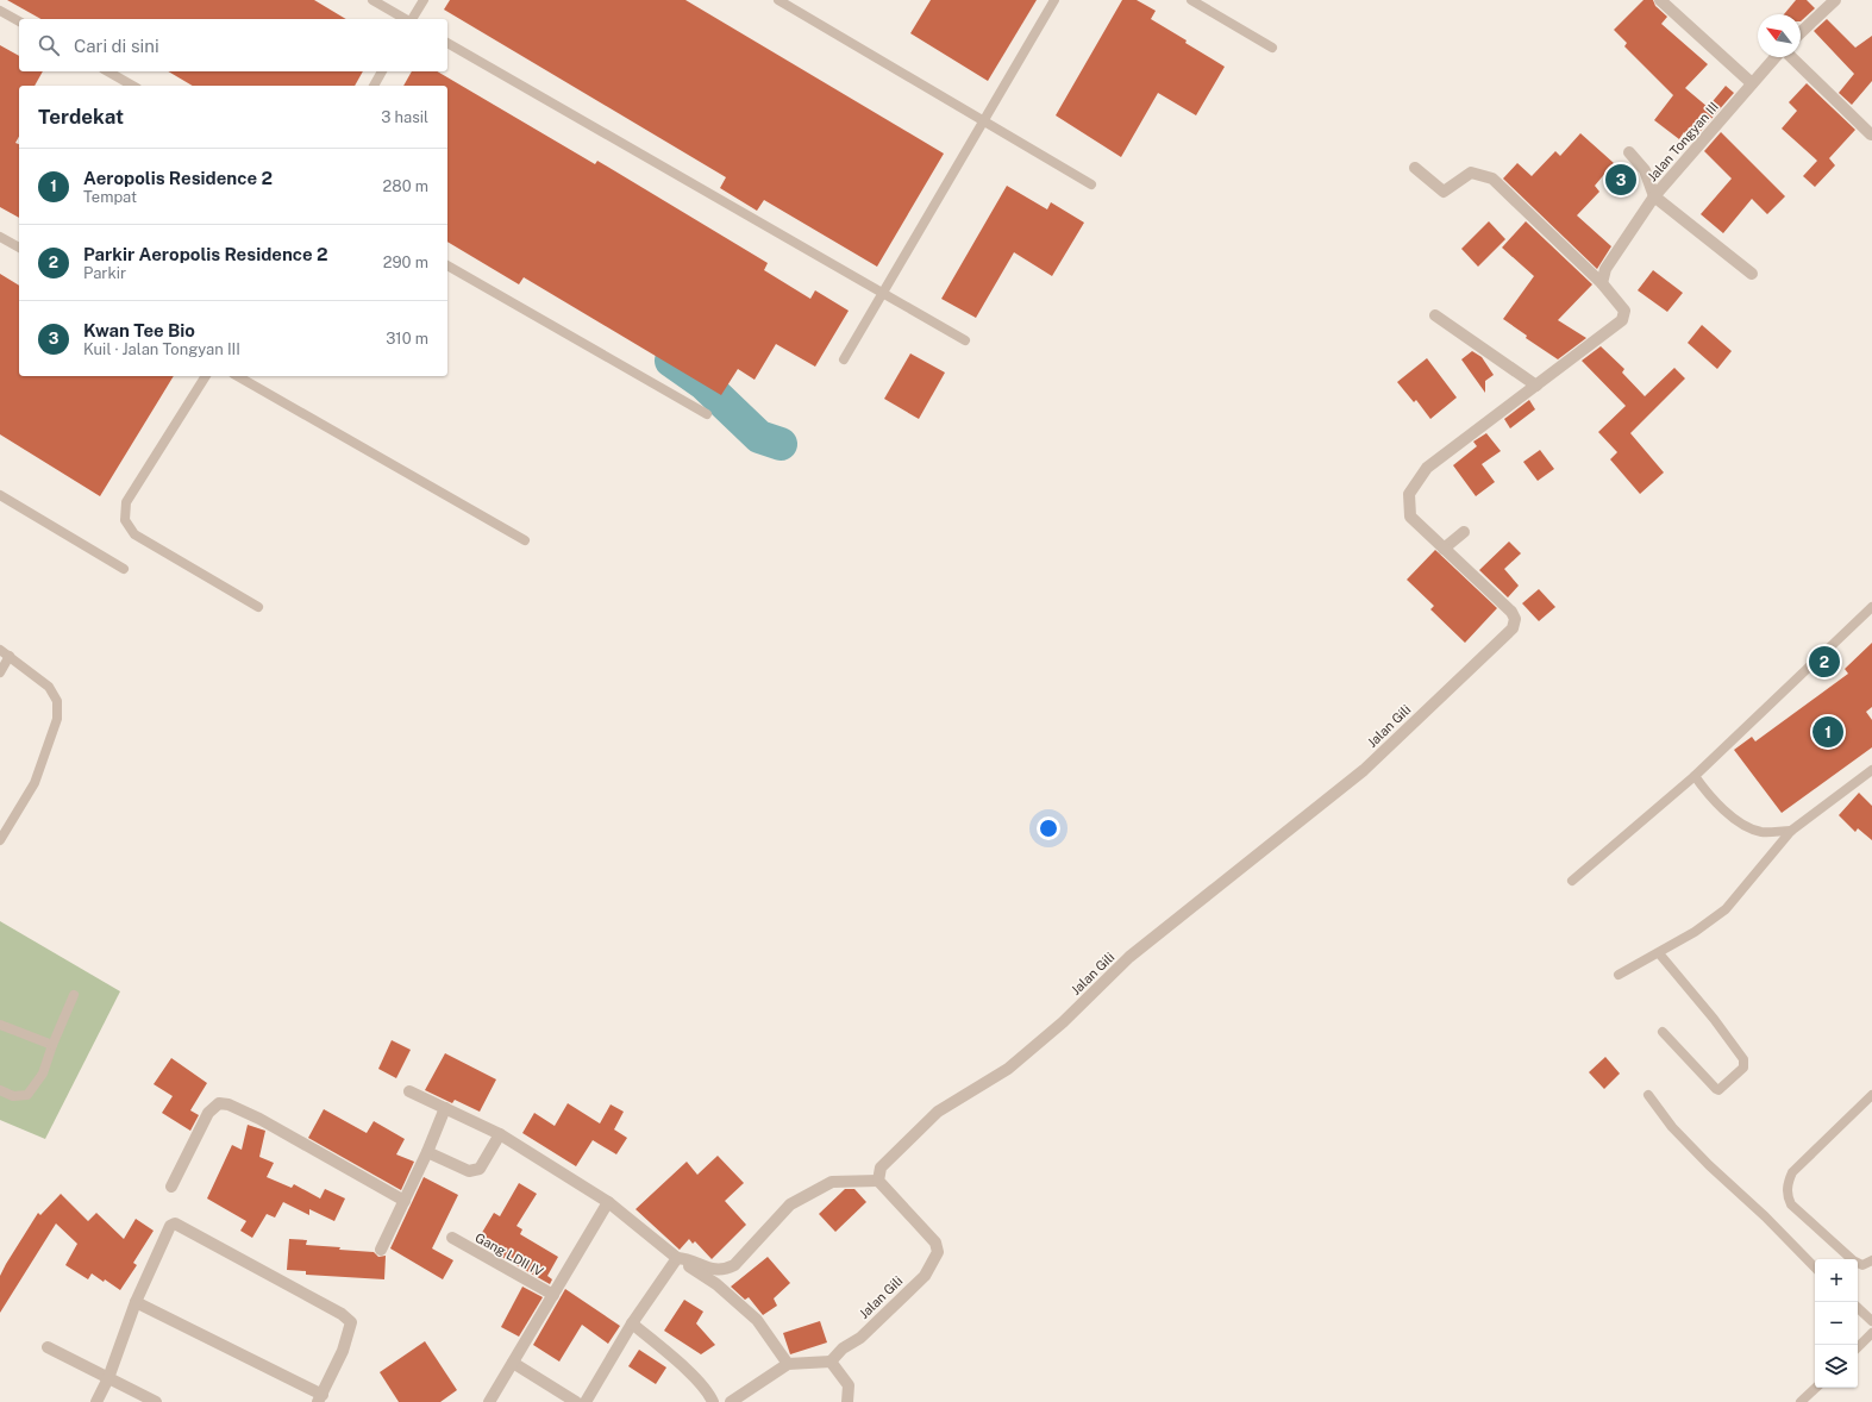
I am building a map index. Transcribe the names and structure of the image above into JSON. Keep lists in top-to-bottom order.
{
  "streets": {
    "street": ["Jalan Tongyan III", "Jalan Gili", "Gang LDII IV"]
  },
  "north": "top left",
  "page": {
    "search": "Cari di sini",
    "heading": ["Terdekat", "3 hasil"],
    "list": [
      {
        "mark": "1",
        "name": "Aeropolis Residence 2",
        "note": "Tempat",
        "value": "280 m"
      },
      {
        "mark": "2",
        "name": "Parkir Aeropolis Residence 2",
        "note": "Parkir",
        "value": "290 m"
      },
      {
        "mark": "3",
        "name": "Kwan Tee Bio",
        "note": "Kuil · Jalan Tongyan III",
        "value": "310 m"
      }
    ],
    "pins": ["3", "2", "1"],
    "map_buttons": ["+", "−"]
  }
}
